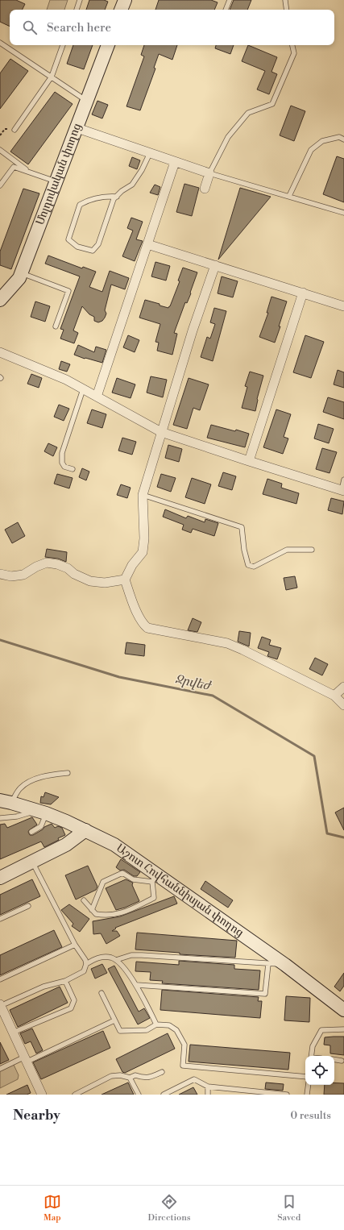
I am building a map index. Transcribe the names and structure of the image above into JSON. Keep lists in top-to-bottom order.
{
  "streets": {
    "street": ["Մոլդովական փողոց", "Աշոտ Հովհաննիսյան փողոց"]
  },
  "water": ["Ջրվեժ"],
  "page": {
    "search": "Search here",
    "heading": ["Nearby", "0 results"],
    "nav": ["Map", "Directions", "Saved"]
  }
}
